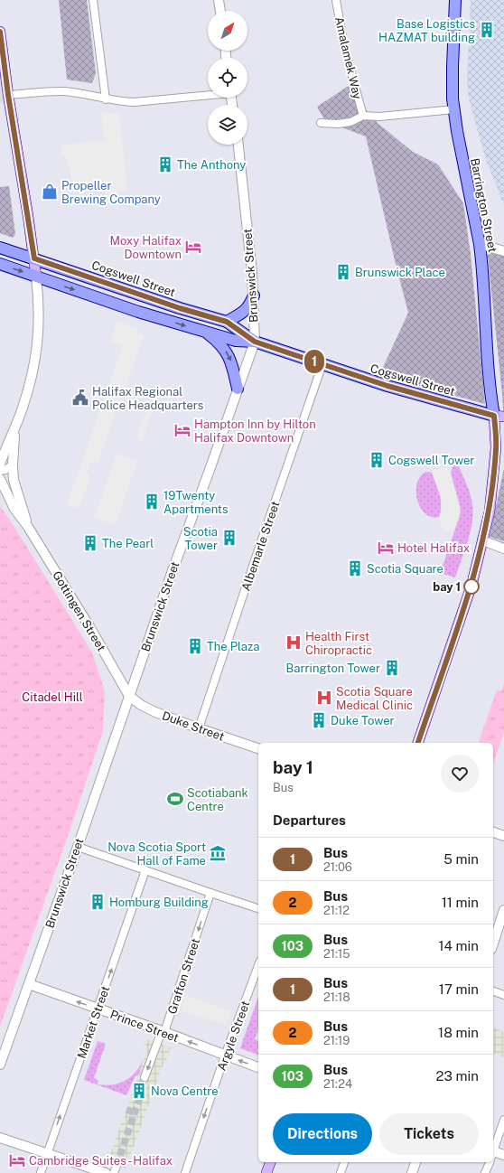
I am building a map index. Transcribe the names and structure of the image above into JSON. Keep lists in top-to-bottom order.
{
  "streets": {
    "main road": ["Barrington Street", "Cogswell Street"],
    "street": [
      "Amalamek Way",
      "Brunswick Street",
      "Albemarle Street",
      "Gottingen Street",
      "Duke Street",
      "Grafton Street",
      "Market Street",
      "Prince Street",
      "Argyle Street"
    ]
  },
  "crossings": [
    ["Barrington Street", "Cogswell Street"],
    ["Brunswick Street", "Cogswell Street"],
    ["Brunswick Street", "Gottingen Street"],
    ["Brunswick Street", "Duke Street"],
    ["Brunswick Street", "Prince Street"],
    ["Cogswell Street", "Albemarle Street"],
    ["Cogswell Street", "Gottingen Street"],
    ["Albemarle Street", "Duke Street"],
    ["Gottingen Street", "Duke Street"],
    ["Grafton Street", "Prince Street"],
    ["Market Street", "Prince Street"],
    ["Prince Street", "Argyle Street"]
  ],
  "one_way": [
    "Grafton Street",
    "Market Street",
    "Prince Street",
    "Argyle Street"
  ],
  "parks": ["Citadel Hill"],
  "places": {
    "building": [
      "Base Logistics HAZMAT building",
      "The Anthony",
      "Brunswick Place",
      "Cogswell Tower",
      "19Twenty Apartments",
      "Scotia Tower",
      "The Pearl",
      "Scotia Square",
      "The Plaza",
      "Barrington Tower",
      "Duke Tower",
      "Homburg Building",
      "Nova Centre"
    ],
    "shop": ["Propeller Brewing Company"],
    "hotel": [
      "Moxy Halifax Downtown",
      "Hampton Inn by Hilton Halifax Downtown",
      "Hotel Halifax",
      "Cambridge Suites - Halifax"
    ],
    "public building": ["Halifax Regional Police Headquarters"],
    "other": ["bay 1"],
    "hospital": ["Health First Chiropractic", "Scotia Square Medical Clinic"],
    "sports": ["Scotiabank Centre"],
    "museum": ["Nova Scotia Sport Hall of Fame"]
  },
  "lines": ["bus line 1"],
  "north": "top right",
  "page": {
    "on_map": "1",
    "heading": [
      ["bay 1", "Bus"],
      "Departures"
    ],
    "list": [
      {
        "mark": "1",
        "name": "Bus",
        "note": "21:06",
        "value": "5 min"
      },
      {
        "mark": "2",
        "name": "Bus",
        "note": "21:12",
        "value": "11 min"
      },
      {
        "mark": "103",
        "name": "Bus",
        "note": "21:15",
        "value": "14 min"
      },
      {
        "mark": "1",
        "name": "Bus",
        "note": "21:18",
        "value": "17 min"
      },
      {
        "mark": "2",
        "name": "Bus",
        "note": "21:19",
        "value": "18 min"
      },
      {
        "mark": "103",
        "name": "Bus",
        "note": "21:24",
        "value": "23 min"
      }
    ],
    "buttons": ["Directions", "Tickets"]
  }
}
